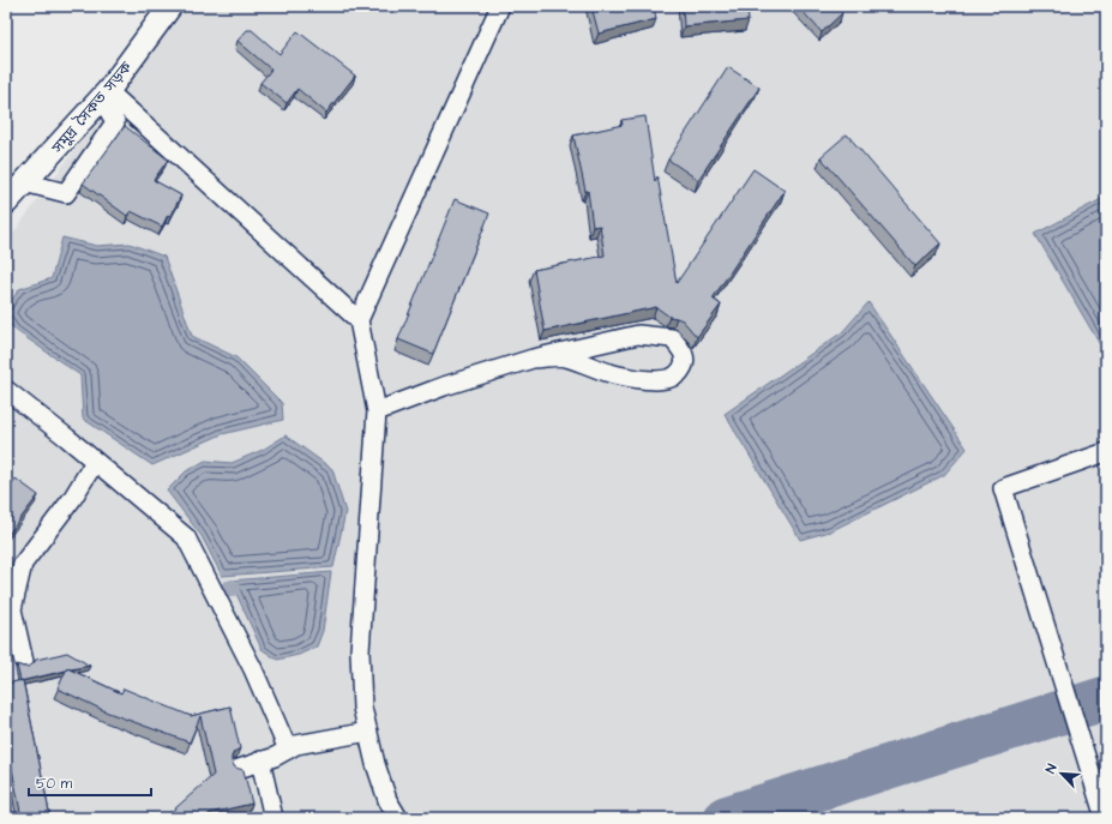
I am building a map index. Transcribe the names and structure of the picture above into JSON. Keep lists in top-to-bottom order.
{
  "streets": {
    "main road": ["সমুদ্র সৈকত সড়ক"]
  },
  "scale_bar": "50 m",
  "north": "top left"
}
